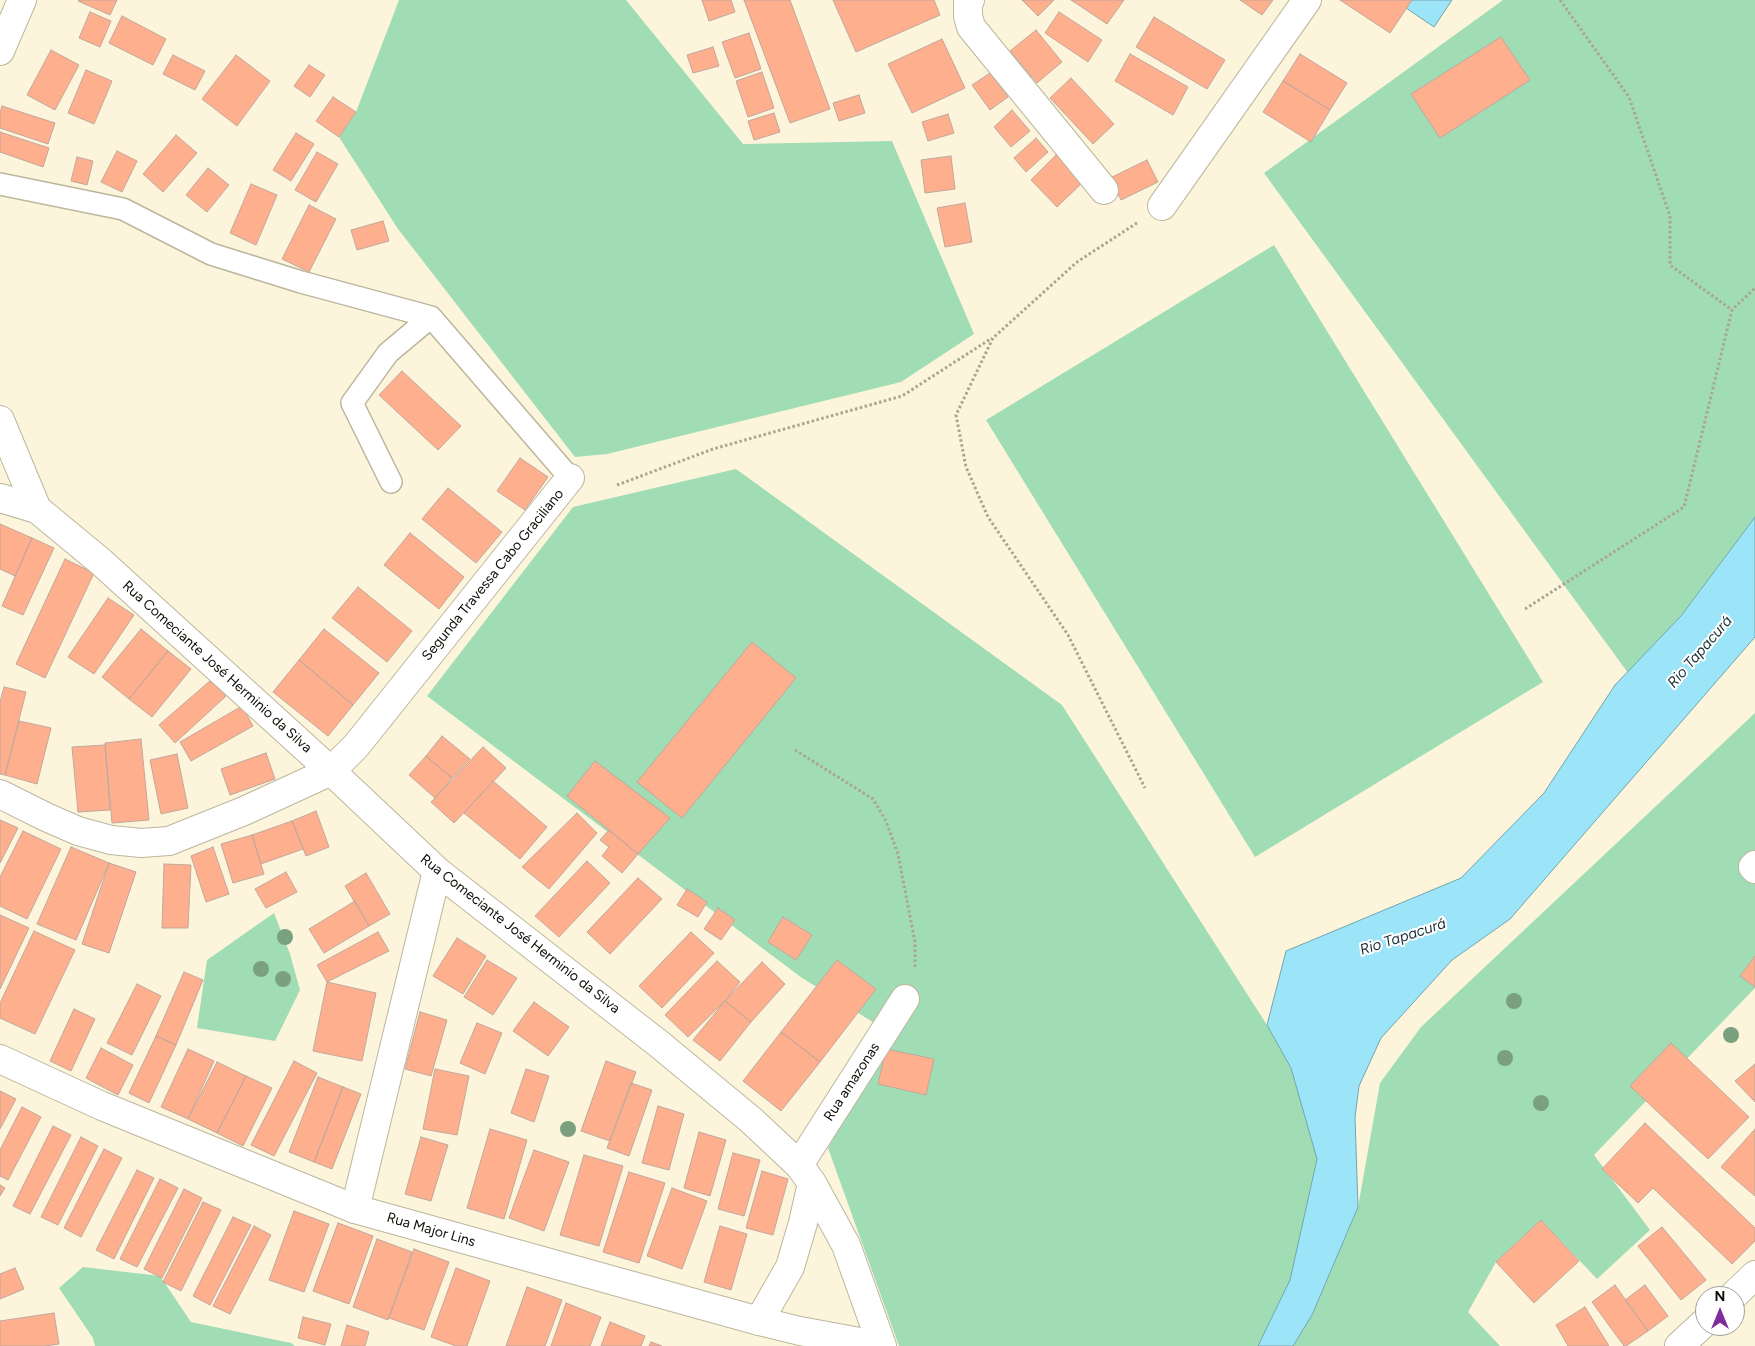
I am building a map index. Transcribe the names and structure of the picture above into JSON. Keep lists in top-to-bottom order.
{
  "streets": {
    "street": [
      "Segunda Travessa Cabo Graciliano",
      "Rua Comeciante José Herminio da Silva",
      "Rua amazonas",
      "Rua Major Lins"
    ]
  },
  "crossings": [
    ["Segunda Travessa Cabo Graciliano", "Rua Comeciante José Herminio da Silva"],
    ["Rua Comeciante José Herminio da Silva", "Rua amazonas"],
    ["Rua Comeciante José Herminio da Silva", "Rua Major Lins"]
  ],
  "water": ["Rio Tapacurá"],
  "north": "top"
}
